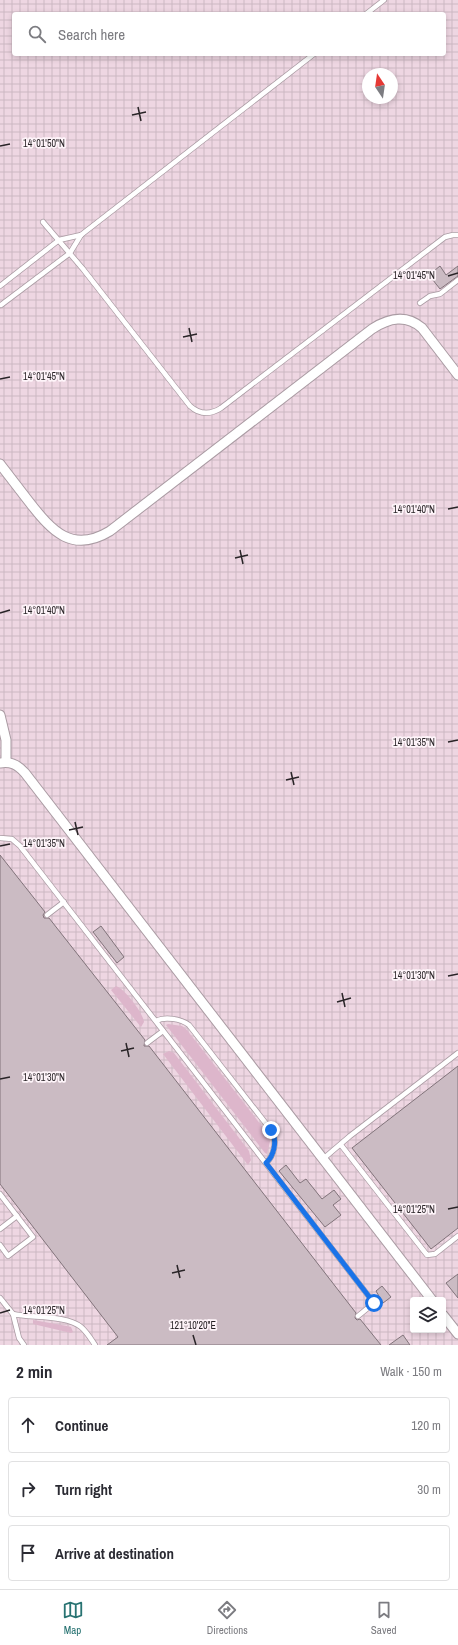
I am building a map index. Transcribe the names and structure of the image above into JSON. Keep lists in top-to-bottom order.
{
  "north": "top",
  "page": {
    "search": "Search here",
    "heading": ["2 min", "Walk · 150 m"],
    "list": [
      ["Continue", "120 m"],
      ["Turn right", "30 m"],
      "Arrive at destination"
    ],
    "nav": ["Map", "Directions", "Saved"]
  },
  "coordinates": [
    "14°01'50\"N",
    "14°01'45\"N",
    "14°01'40\"N",
    "14°01'35\"N",
    "14°01'30\"N",
    "14°01'25\"N",
    "121°10'20\"E"
  ]
}
